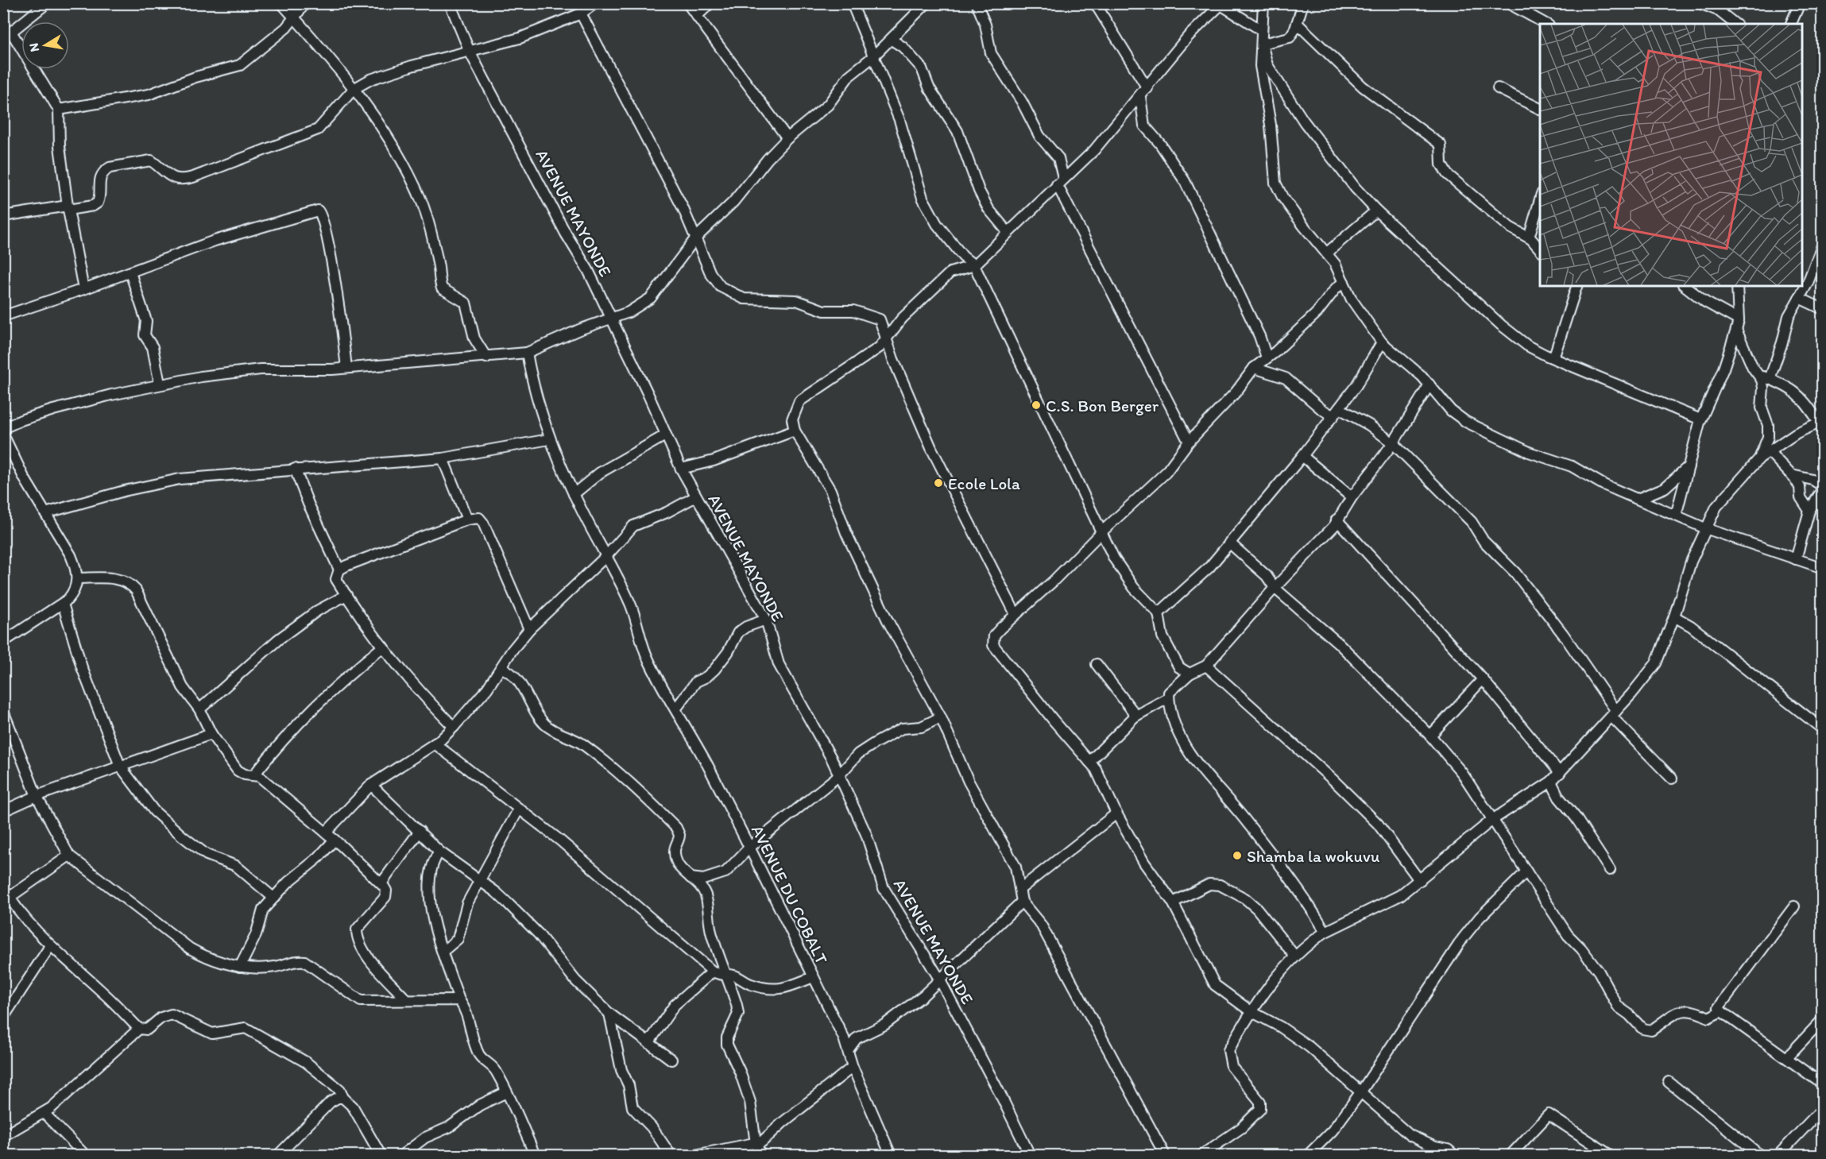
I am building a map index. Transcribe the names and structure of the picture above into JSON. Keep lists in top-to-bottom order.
{
  "streets": {
    "street": ["AVENUE MAYONDE", "AVENUE DU COBALT"]
  },
  "places": ["C.S. Bon Berger", "Ecole Lola", "Shamba la wokuvu"],
  "north": "left"
}
